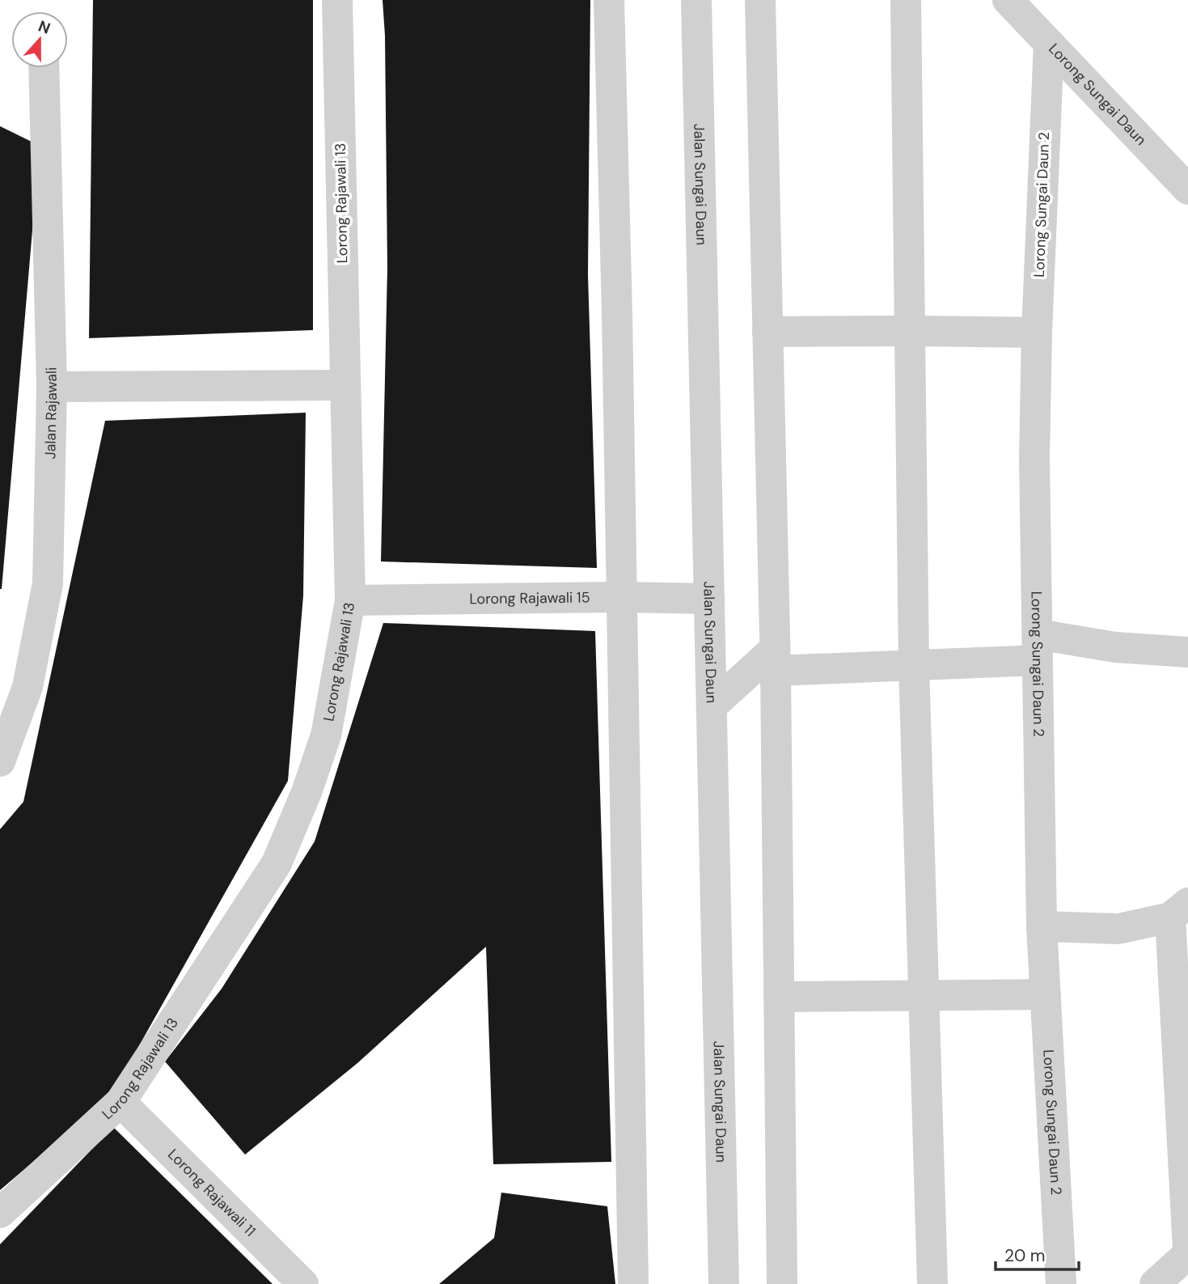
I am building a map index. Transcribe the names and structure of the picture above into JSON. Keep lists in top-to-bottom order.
{
  "streets": {
    "street": [
      "Lorong Sungai Daun",
      "Jalan Sungai Daun",
      "Lorong Rajawali 13",
      "Lorong Sungai Daun 2",
      "Jalan Rajawali",
      "Lorong Rajawali 15",
      "Lorong Rajawali 11"
    ]
  },
  "crossings": [
    ["Lorong Sungai Daun", "Lorong Sungai Daun 2"],
    ["Jalan Sungai Daun", "Lorong Rajawali 15"],
    ["Lorong Rajawali 13", "Lorong Rajawali 15"],
    ["Lorong Rajawali 13", "Lorong Rajawali 11"]
  ],
  "scale_bar": "20 m",
  "north": "top"
}
